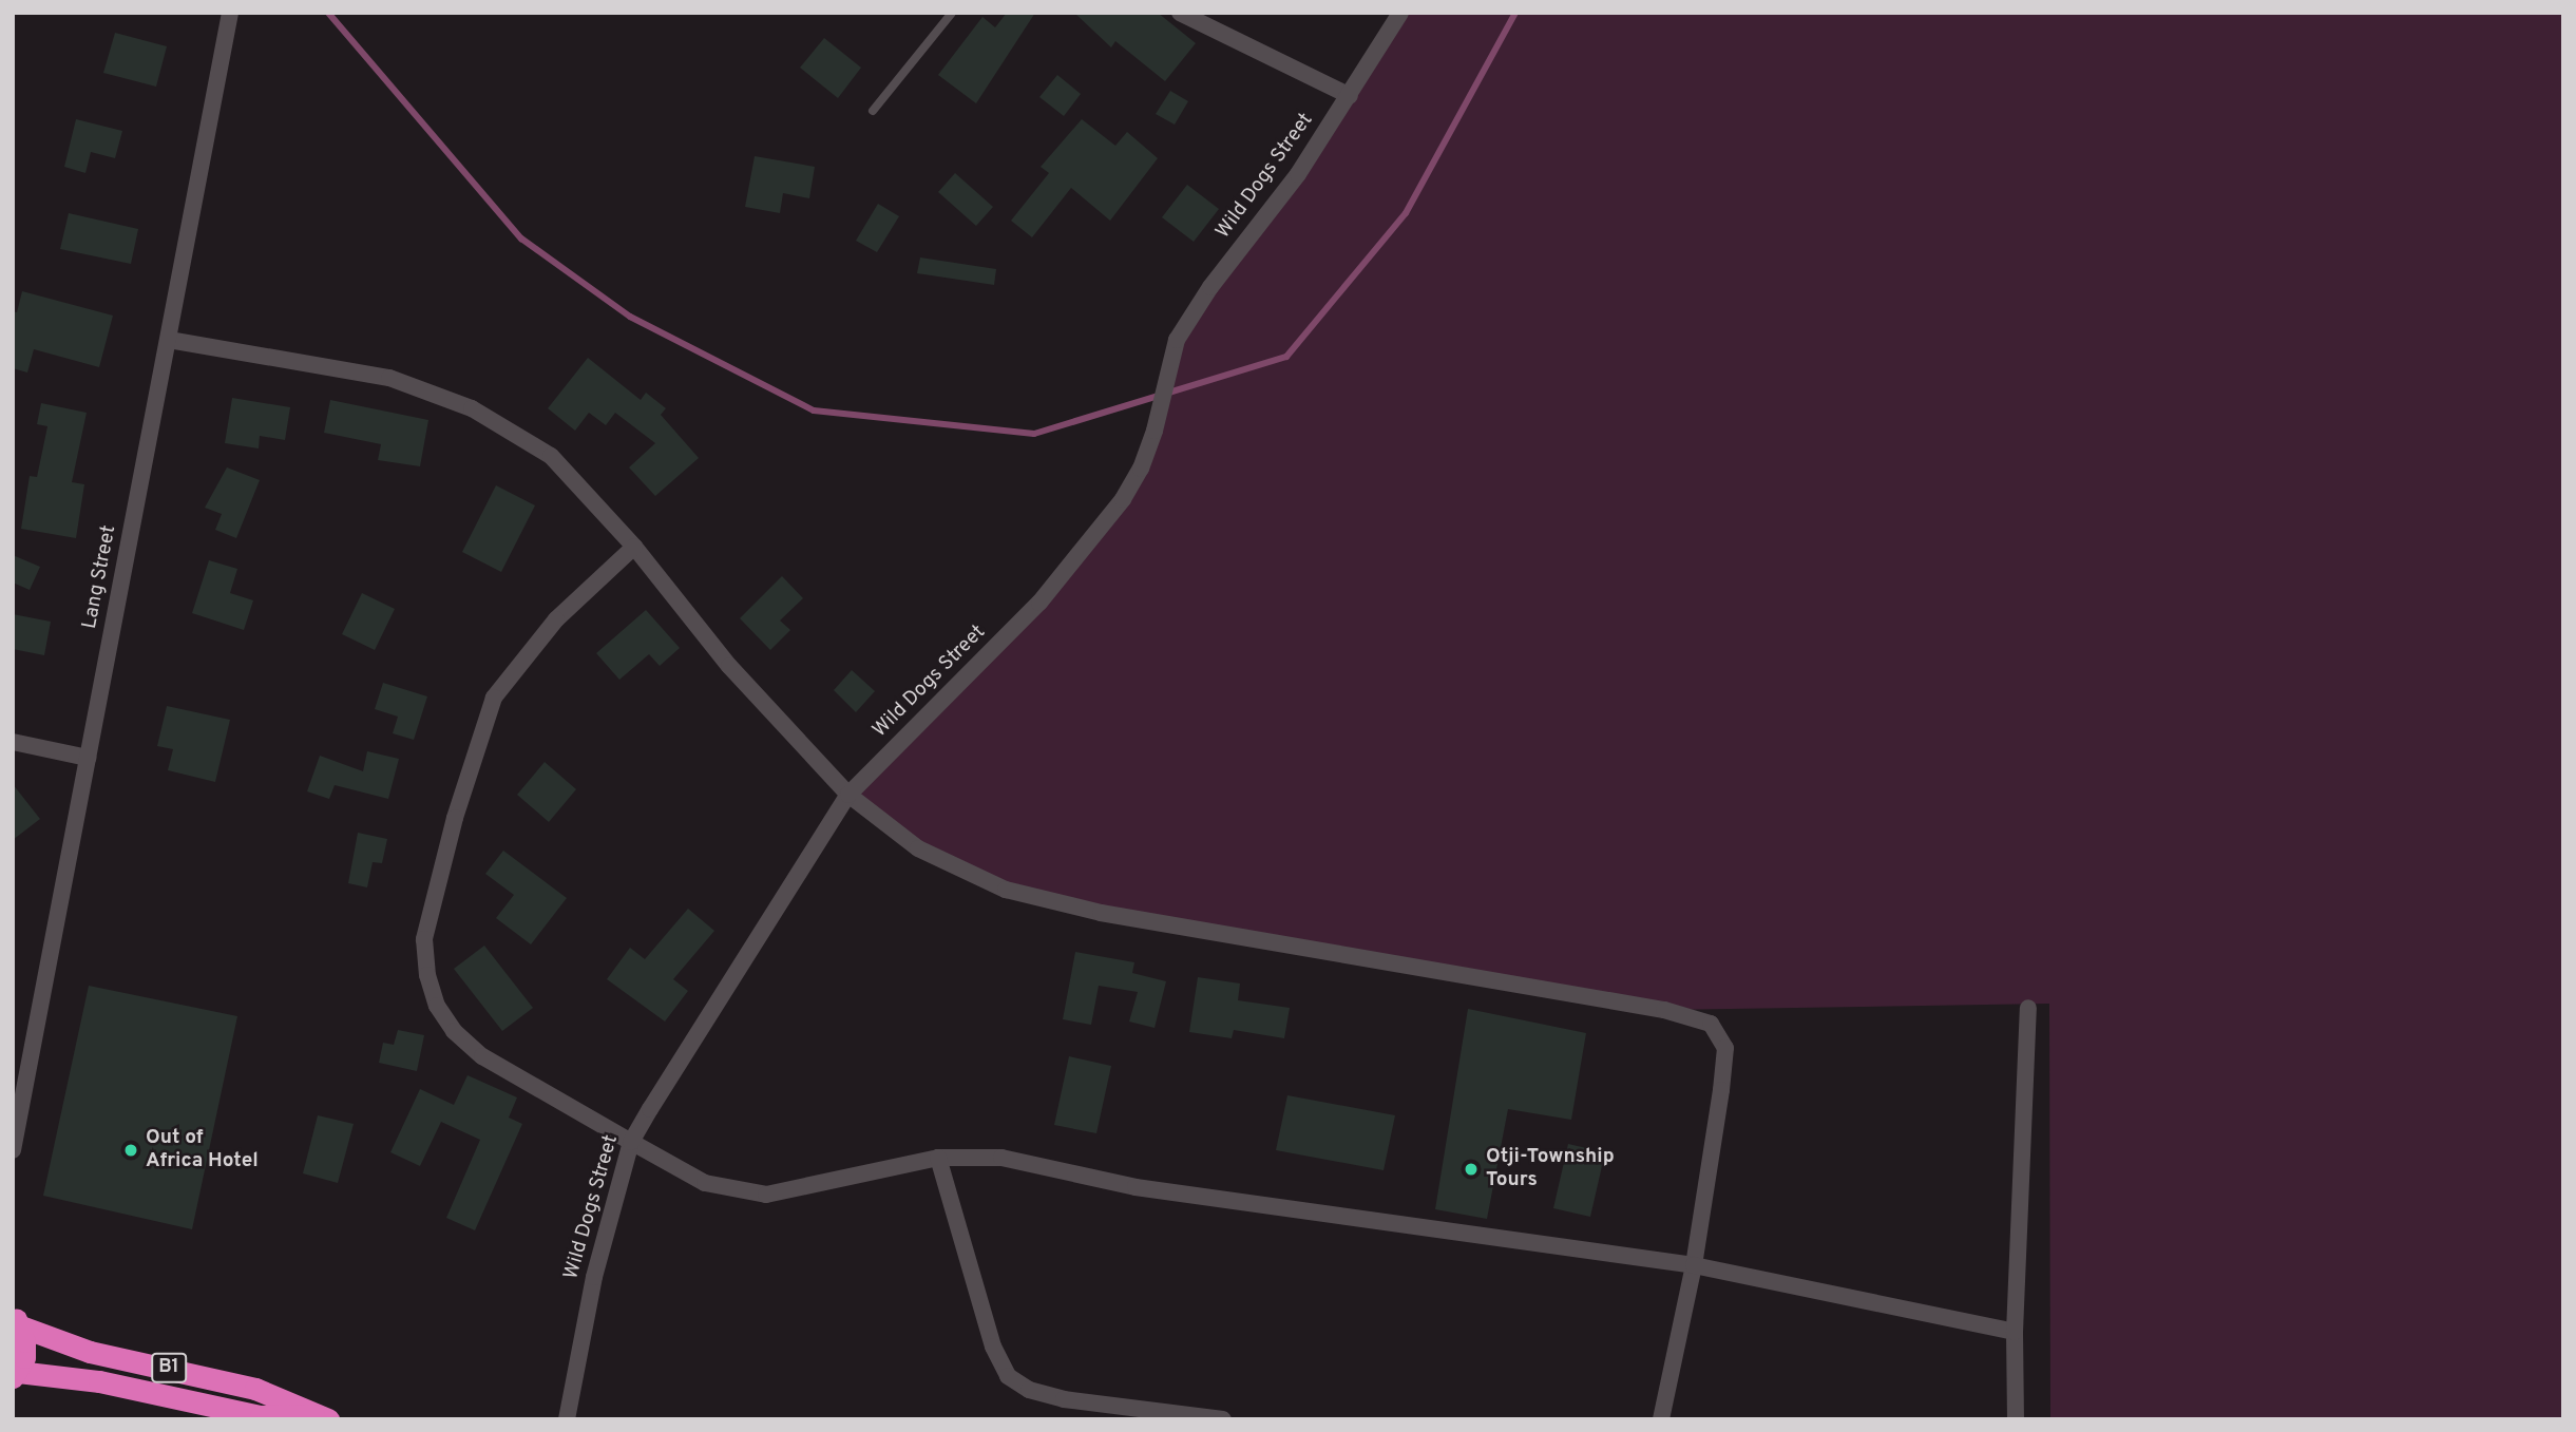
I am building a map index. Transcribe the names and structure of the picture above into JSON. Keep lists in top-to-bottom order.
{
  "streets": {
    "highway": ["B1"],
    "street": ["Wild Dogs Street", "Lang Street"]
  },
  "places": ["Out of Africa Hotel", "Otji-Township Tours"]
}
